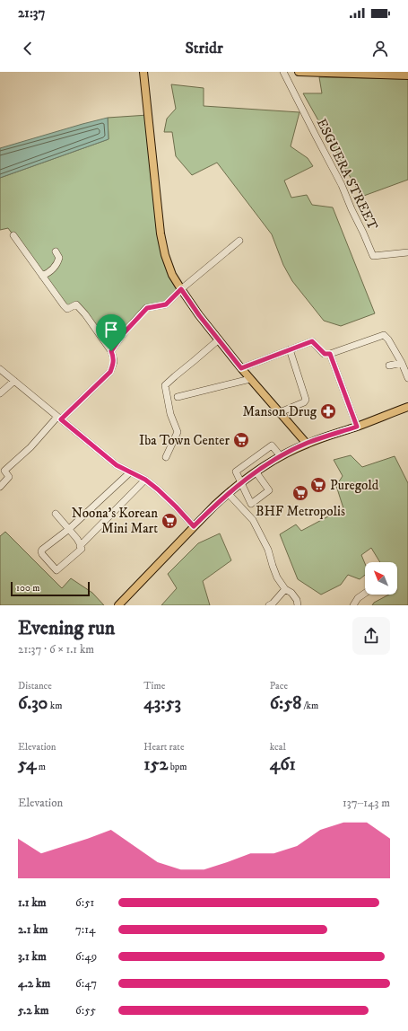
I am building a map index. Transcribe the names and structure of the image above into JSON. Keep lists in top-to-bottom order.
{
  "streets": {
    "street": ["ESGUERA STREET"]
  },
  "places": {
    "pharmacy": ["Manson Drug"],
    "supermarket": [
      "Iba Town Center",
      "Puregold",
      "BHF Metropolis",
      "Noona's Korean Mini Mart"
    ]
  },
  "scale_bar": "100 m",
  "north": "top left",
  "page": {
    "status": "21:37",
    "header": "Stridr",
    "scale": "100 m",
    "heading": ["Evening run", "21:37 · 6 × 1.1 km"],
    "stats": [
      ["Distance", "6.30 km"],
      ["Time", "43:53"],
      ["Pace", "6:58 /km"],
      ["Elevation", "54 m"],
      ["Heart rate", "152 bpm"],
      ["kcal", "461"]
    ],
    "chart": ["Elevation", "137–143 m"],
    "list": [
      {
        "name": "1.1 km",
        "note": "6:51"
      },
      {
        "name": "2.1 km",
        "note": "7:14"
      },
      {
        "name": "3.1 km",
        "note": "6:49"
      },
      {
        "name": "4.2 km",
        "note": "6:47"
      },
      {
        "name": "5.2 km",
        "note": "6:55"
      }
    ]
  }
}
